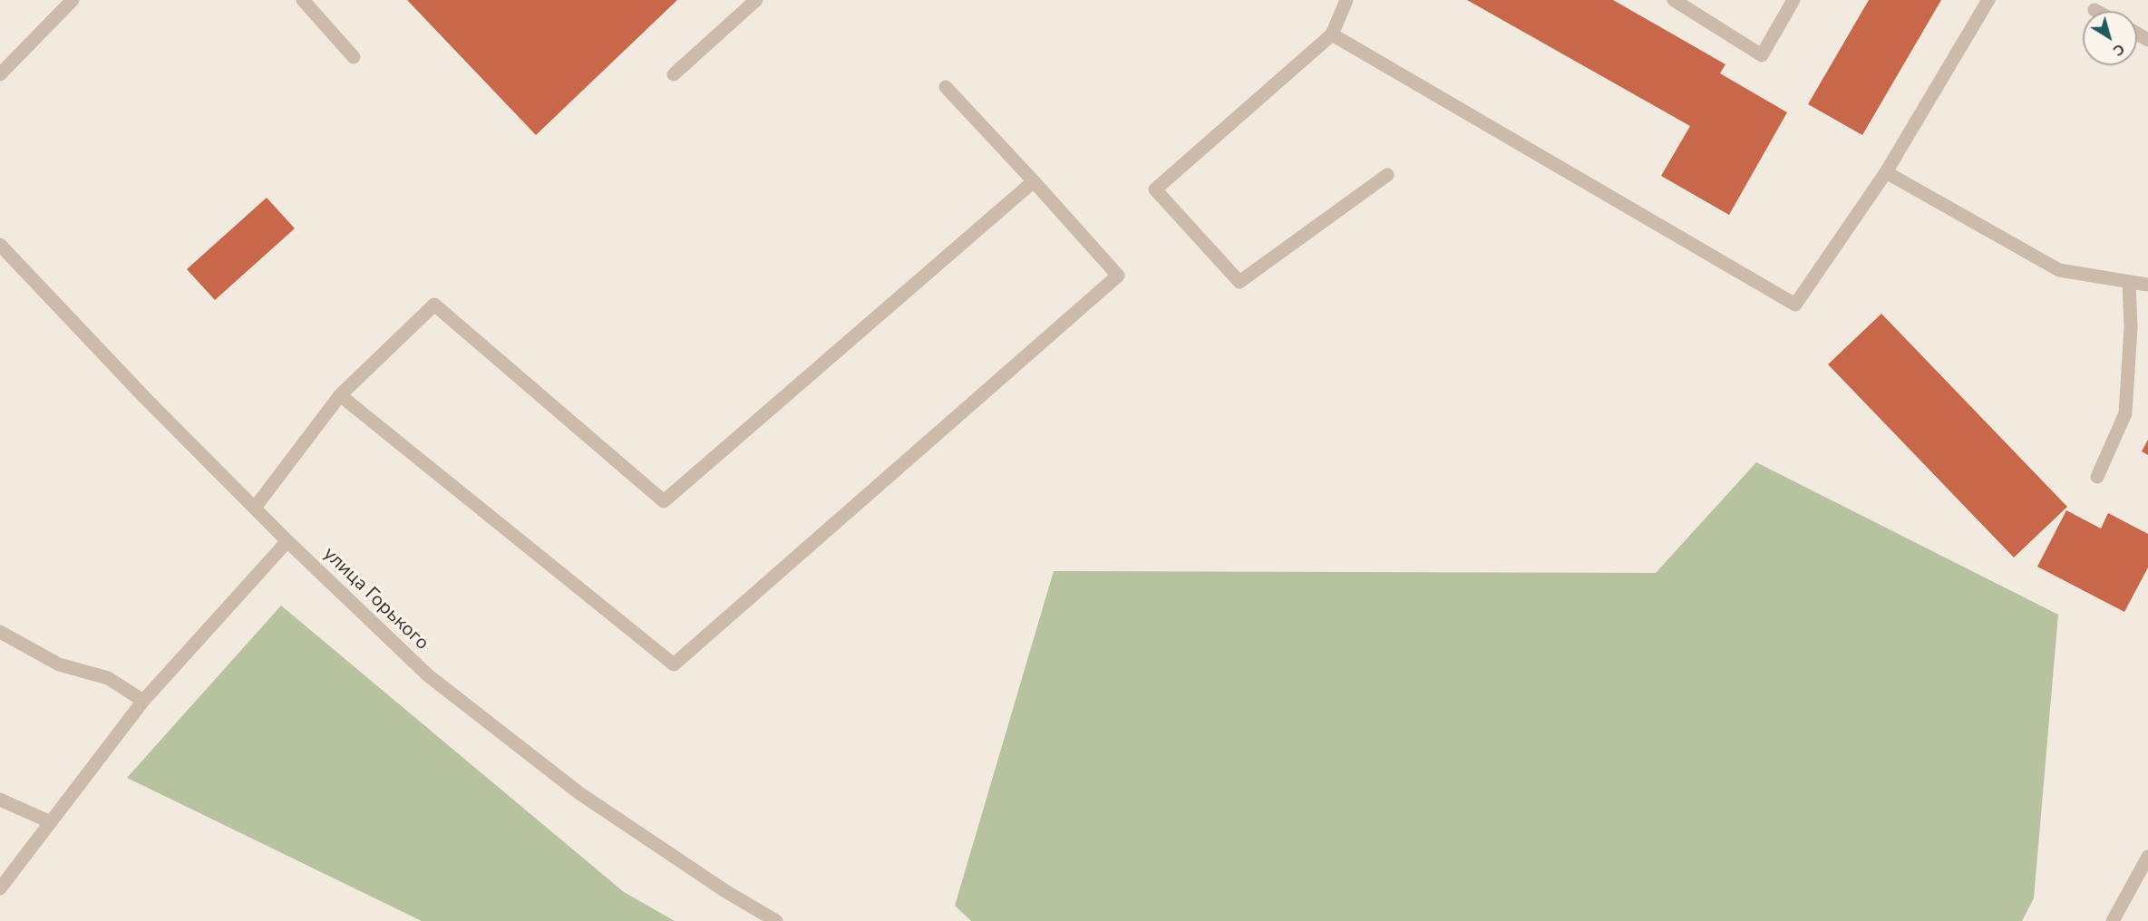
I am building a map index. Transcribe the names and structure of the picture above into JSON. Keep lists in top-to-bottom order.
{
  "streets": {
    "street": ["улица Горького"]
  },
  "north": "bottom right"
}
